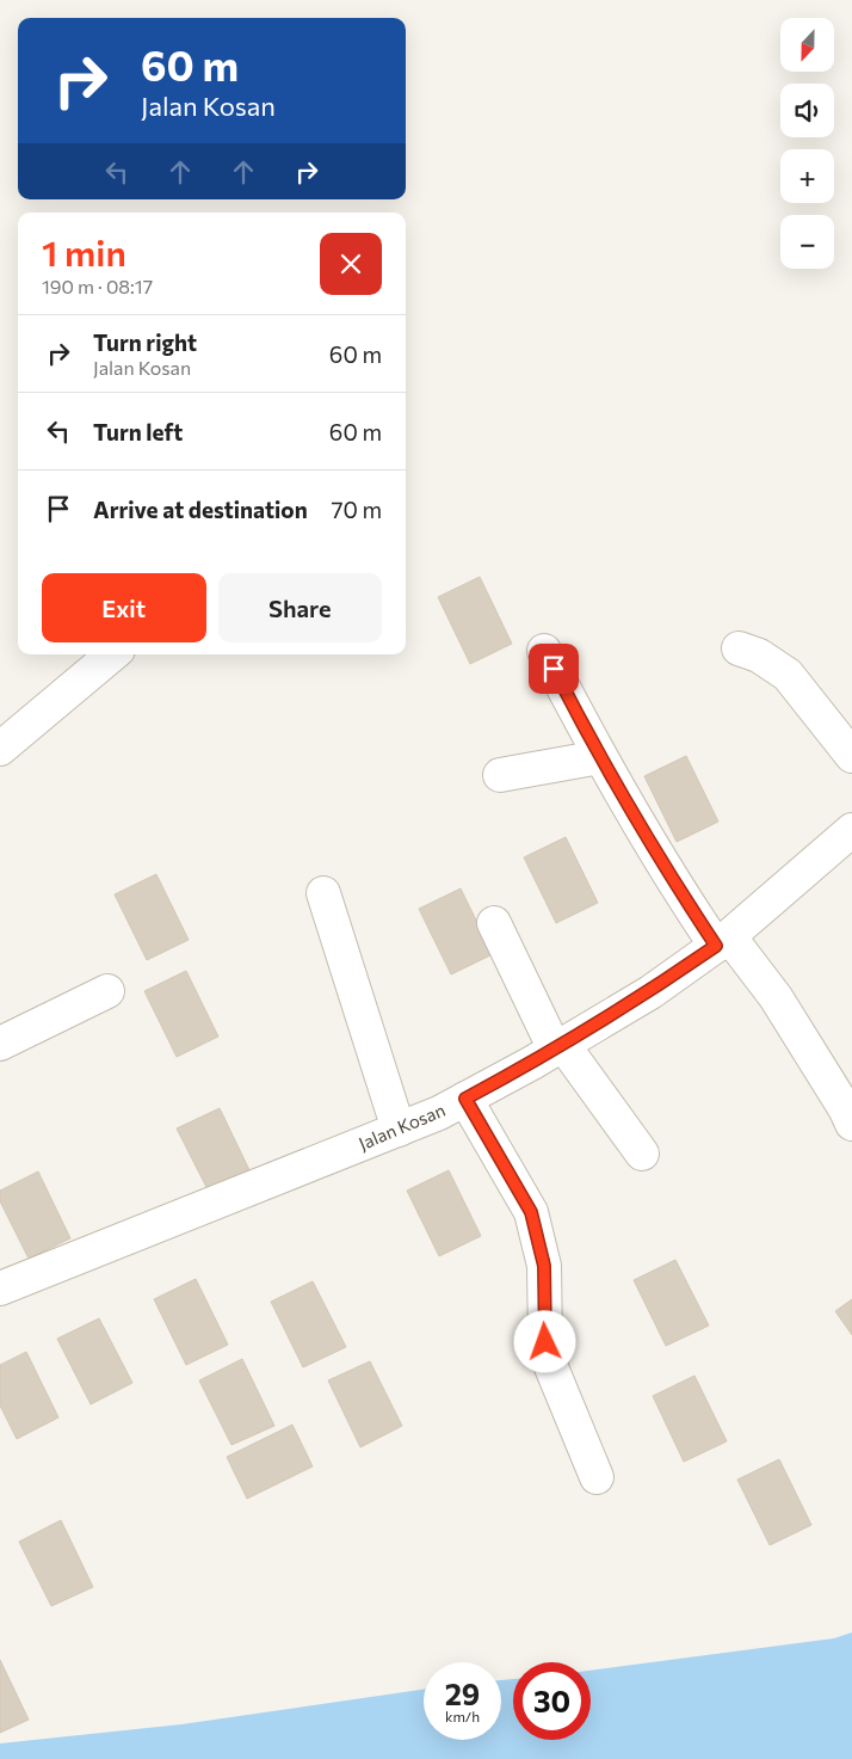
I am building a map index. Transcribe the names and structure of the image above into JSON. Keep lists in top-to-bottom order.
{
  "streets": {
    "street": ["Jalan Kosan"]
  },
  "north": "bottom",
  "page": {
    "map_buttons": ["+", "−"],
    "turn": ["60 m", "Jalan Kosan"],
    "heading": ["1 min", "190 m · 08:17"],
    "list": [
      {
        "name": "Turn right",
        "note": "Jalan Kosan",
        "value": "60 m"
      },
      {
        "name": "Turn left",
        "value": "60 m"
      },
      {
        "name": "Arrive at destination",
        "value": "70 m"
      }
    ],
    "buttons": ["Exit", "Share"],
    "speed": "29 km/h",
    "limit": "30"
  }
}
